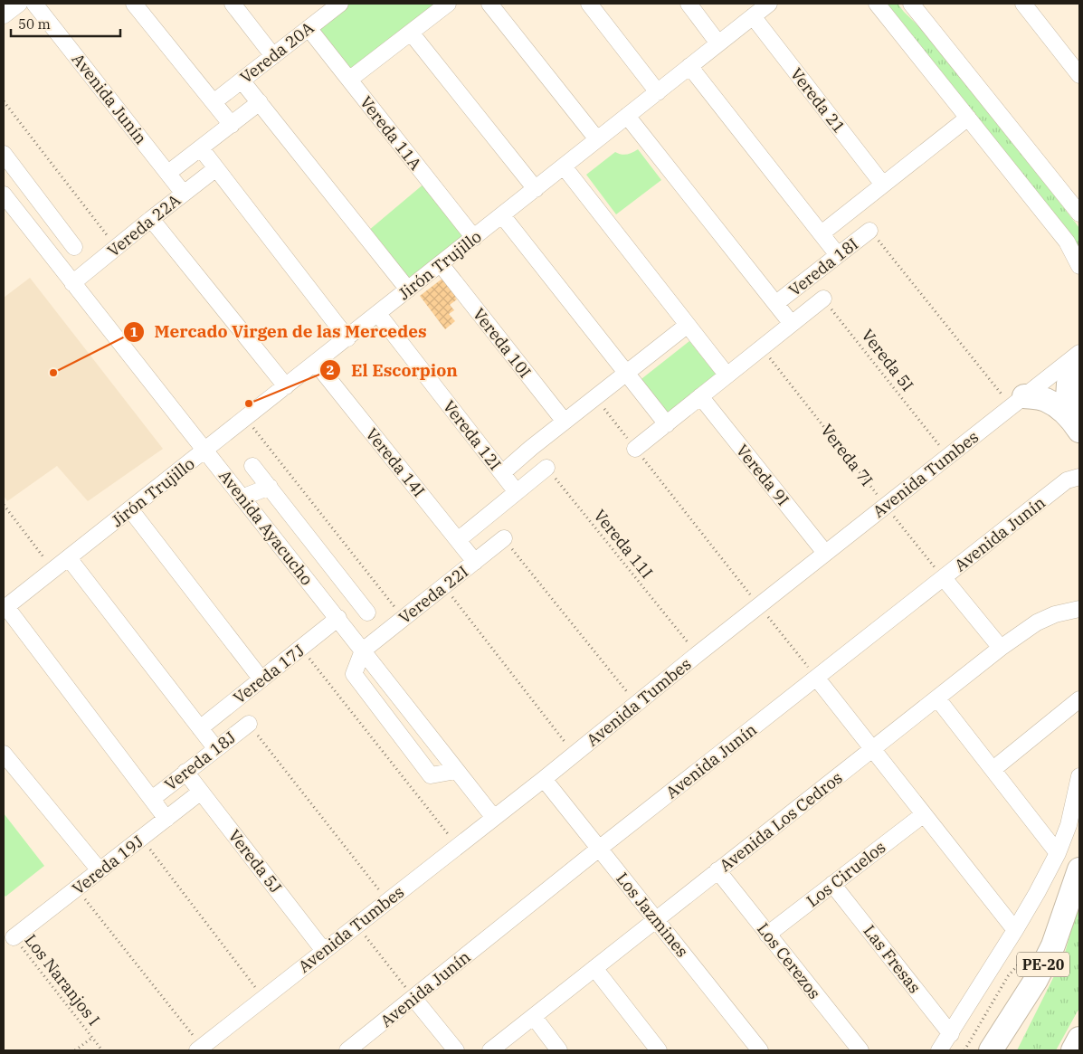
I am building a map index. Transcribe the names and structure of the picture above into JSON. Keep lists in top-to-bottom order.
{
  "streets": {
    "highway": ["PE-20"],
    "street": [
      "Vereda 20A",
      "Avenida Junín",
      "Vereda 21",
      "Vereda 11A",
      "Vereda 22A",
      "Jirón Trujillo",
      "Vereda 18I",
      "Vereda 10I",
      "Vereda 12I",
      "Vereda 14I",
      "Avenida Tumbes",
      "Vereda 9I",
      "Avenida Ayacucho",
      "Vereda 22I",
      "Vereda 17J",
      "Vereda 18J",
      "Avenida Los Cedros",
      "Vereda 5J",
      "Vereda 19J",
      "Los Ciruelos",
      "Los Jazmines",
      "Las Fresas",
      "Los Cerezos"
    ],
    "path": [
      "Vereda 5I",
      "Vereda 7I",
      "Vereda 11I",
      "Los Naranjos I"
    ]
  },
  "crossings": [
    ["Vereda 20A", "Vereda 11A"],
    ["Avenida Junín", "Vereda 22A"],
    ["Avenida Junín", "Vereda 7I"],
    ["Avenida Junín", "Los Jazmines"],
    ["Vereda 21", "Jirón Trujillo"],
    ["Vereda 11A", "Jirón Trujillo"],
    ["Vereda 22A", "Avenida Ayacucho"],
    ["Jirón Trujillo", "Vereda 10I"],
    ["Jirón Trujillo", "Vereda 12I"],
    ["Jirón Trujillo", "Vereda 14I"],
    ["Jirón Trujillo", "Avenida Ayacucho"],
    ["Vereda 5I", "Avenida Tumbes"],
    ["Vereda 7I", "Avenida Tumbes"],
    ["Vereda 14I", "Vereda 22I"],
    ["Avenida Tumbes", "Vereda 9I"],
    ["Avenida Tumbes", "Avenida Ayacucho"],
    ["Avenida Tumbes", "Vereda 11I"],
    ["Avenida Tumbes", "Vereda 5J"],
    ["Avenida Tumbes", "Los Jazmines"],
    ["Avenida Ayacucho", "Vereda 22I"],
    ["Avenida Ayacucho", "Vereda 17J"],
    ["Vereda 18J", "Vereda 5J"],
    ["Avenida Los Cedros", "Los Jazmines"],
    ["Avenida Los Cedros", "Los Cerezos"],
    ["Vereda 5J", "Vereda 19J"],
    ["Vereda 19J", "Los Naranjos I"],
    ["Los Ciruelos", "Las Fresas"],
    ["Los Ciruelos", "Los Cerezos"]
  ],
  "places": ["Mercado Virgen de las Mercedes", "El Escorpion"],
  "scale_bar": "50 m"
}
